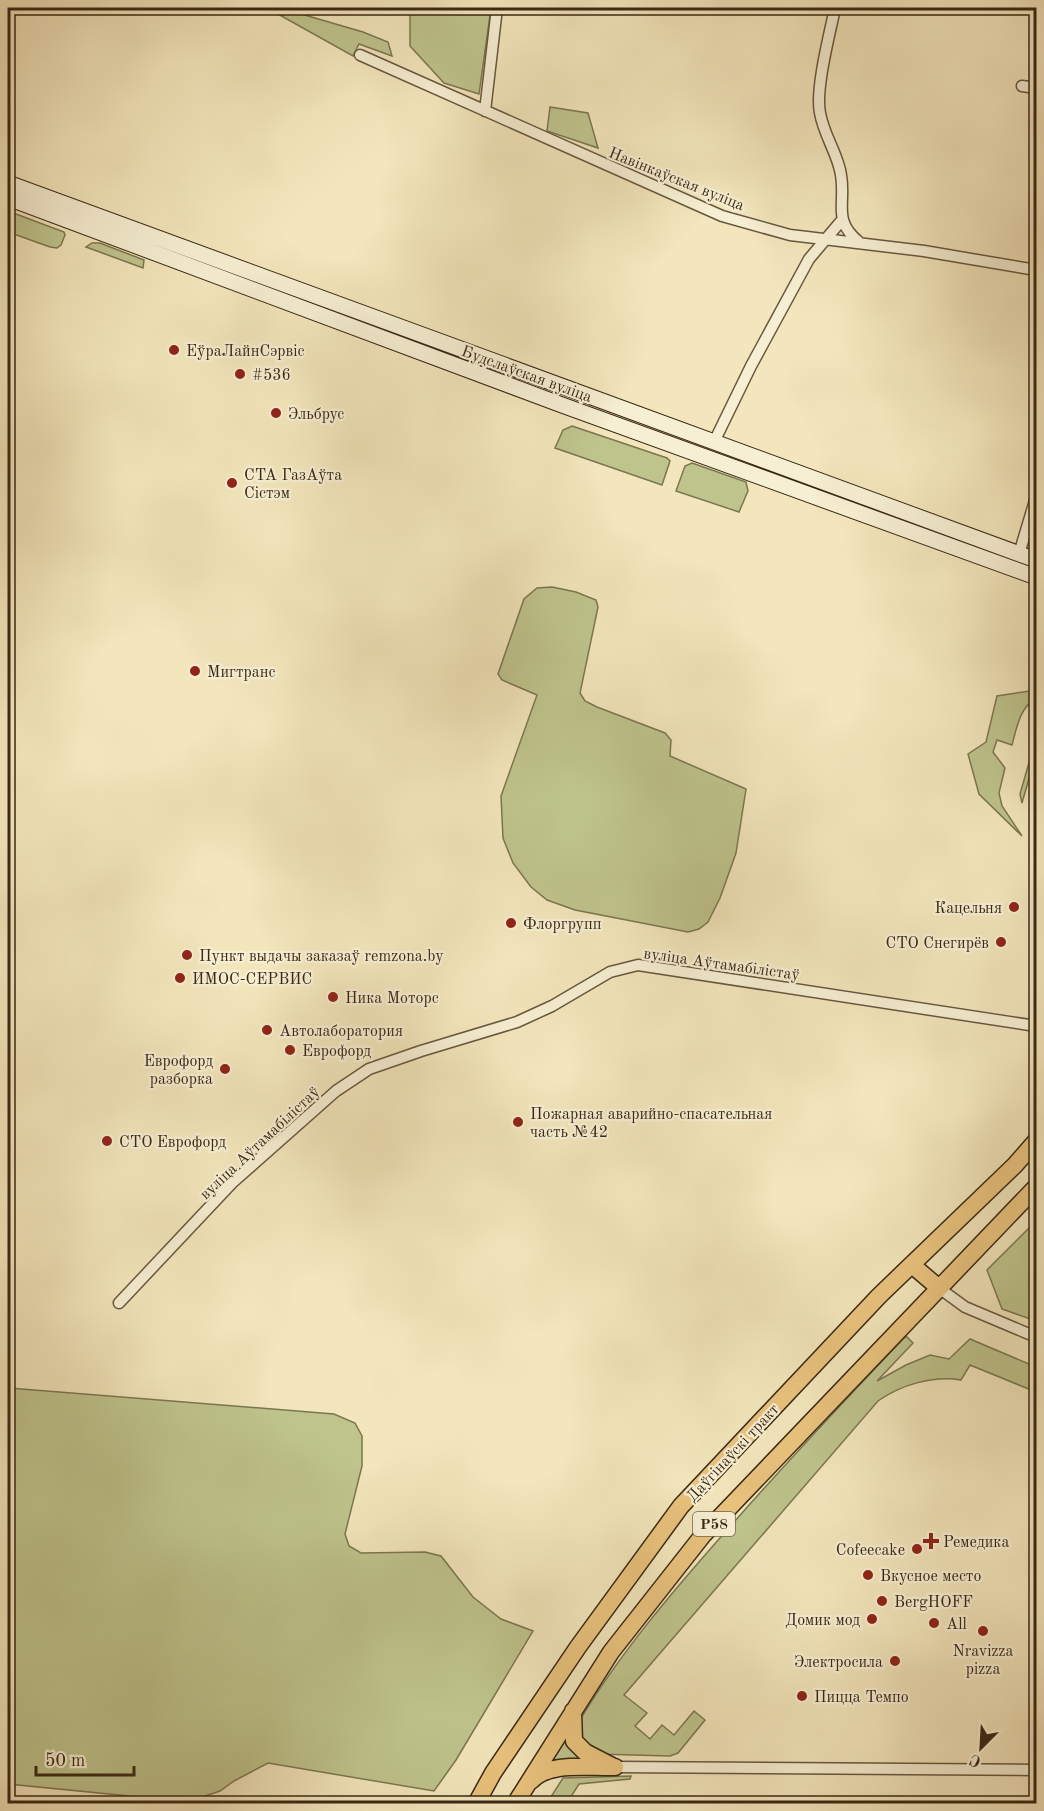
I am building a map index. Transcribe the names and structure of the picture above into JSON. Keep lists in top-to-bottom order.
{
  "streets": {
    "main road": ["Будслаўская вуліца", "Даўгінаўскі тракт", "Р58"],
    "street": ["Навінкаўская вуліца", "вуліца Аўтамабілістаў"]
  },
  "places": {
    "other": [
      "ЕўраЛайнСэрвіс",
      "#536",
      "Эльбрус",
      "СТА ГазАўта Сістэм",
      "Мигтранс",
      "Кацельня",
      "Флоргрупп",
      "СТО Cнегирёв",
      "Пункт выдачы заказаў remzona.by",
      "ИМОС-СЕРВИС",
      "Ника Моторс",
      "Автолаборатория",
      "Еврофорд",
      "Еврофорд разборка",
      "Пожарная аварийно-спасательная часть №42",
      "СТО Еврофорд",
      "Cofeecake",
      "Вкусное место",
      "BergHOFF",
      "Домик мод",
      "All",
      "Nravizza pizza",
      "Электросила",
      "Пицца Темпо"
    ],
    "health": ["Ремедика"]
  },
  "scale_bar": "50 m",
  "north": "bottom left"
}
